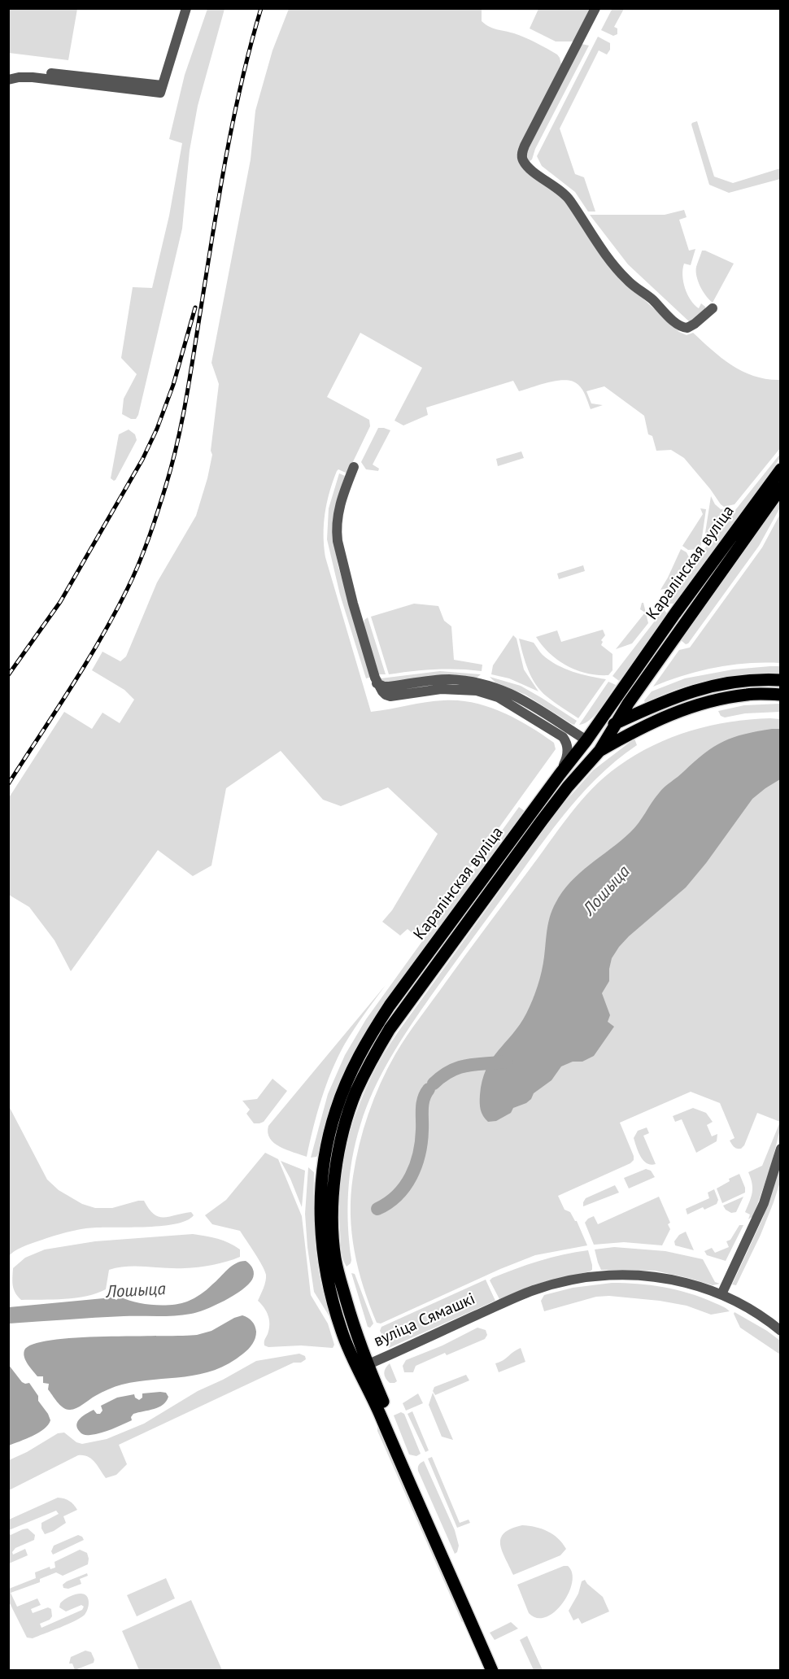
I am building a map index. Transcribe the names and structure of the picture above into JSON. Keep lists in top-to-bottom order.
{
  "streets": {
    "main road": ["Каралінская вуліца", "вуліца Сямашкі"]
  },
  "crossings": [
    ["Каралінская вуліца", "вуліца Сямашкі"]
  ],
  "water": ["Лошыца"]
}
